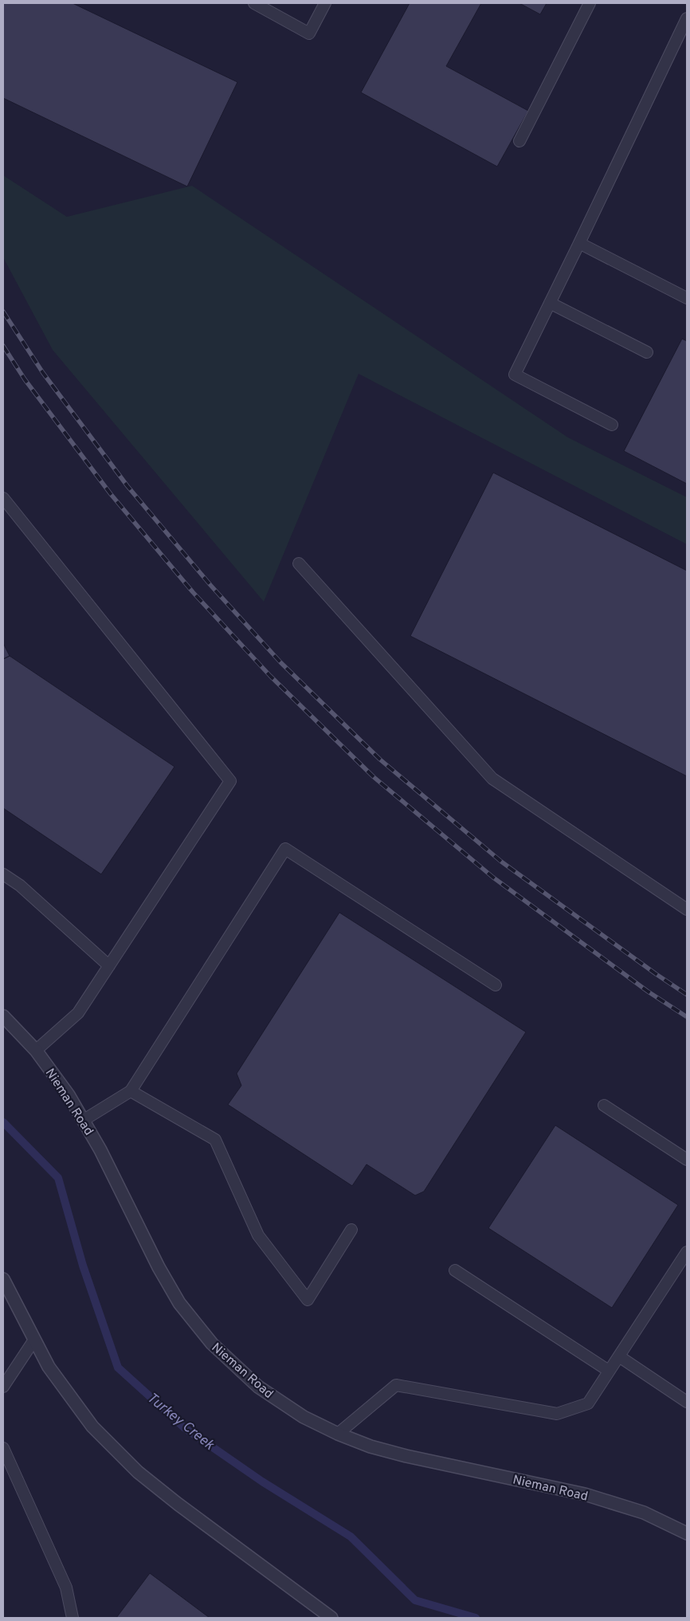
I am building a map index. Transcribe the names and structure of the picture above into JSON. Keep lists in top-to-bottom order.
{
  "streets": {
    "street": ["Nieman Road"]
  },
  "water": ["Turkey Creek"]
}
